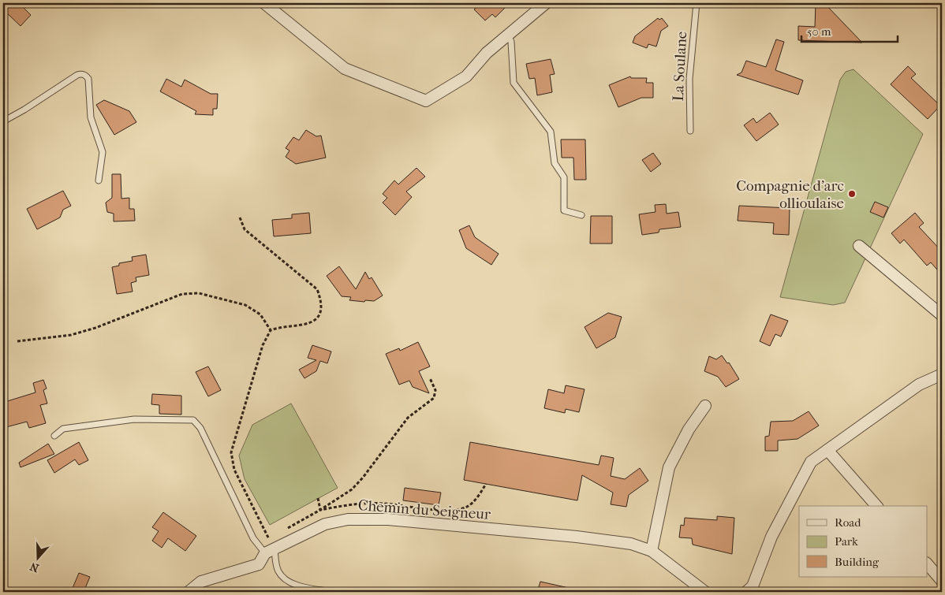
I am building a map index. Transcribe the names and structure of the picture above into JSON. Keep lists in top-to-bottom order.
{
  "streets": {
    "street": ["Chemin du Seigneur"],
    "lane": ["La Soulane"]
  },
  "places": ["Compagnie d'arc ollioulaise"],
  "legend": ["Road", "Park", "Building"],
  "scale_bar": "50 m",
  "north": "bottom"
}
